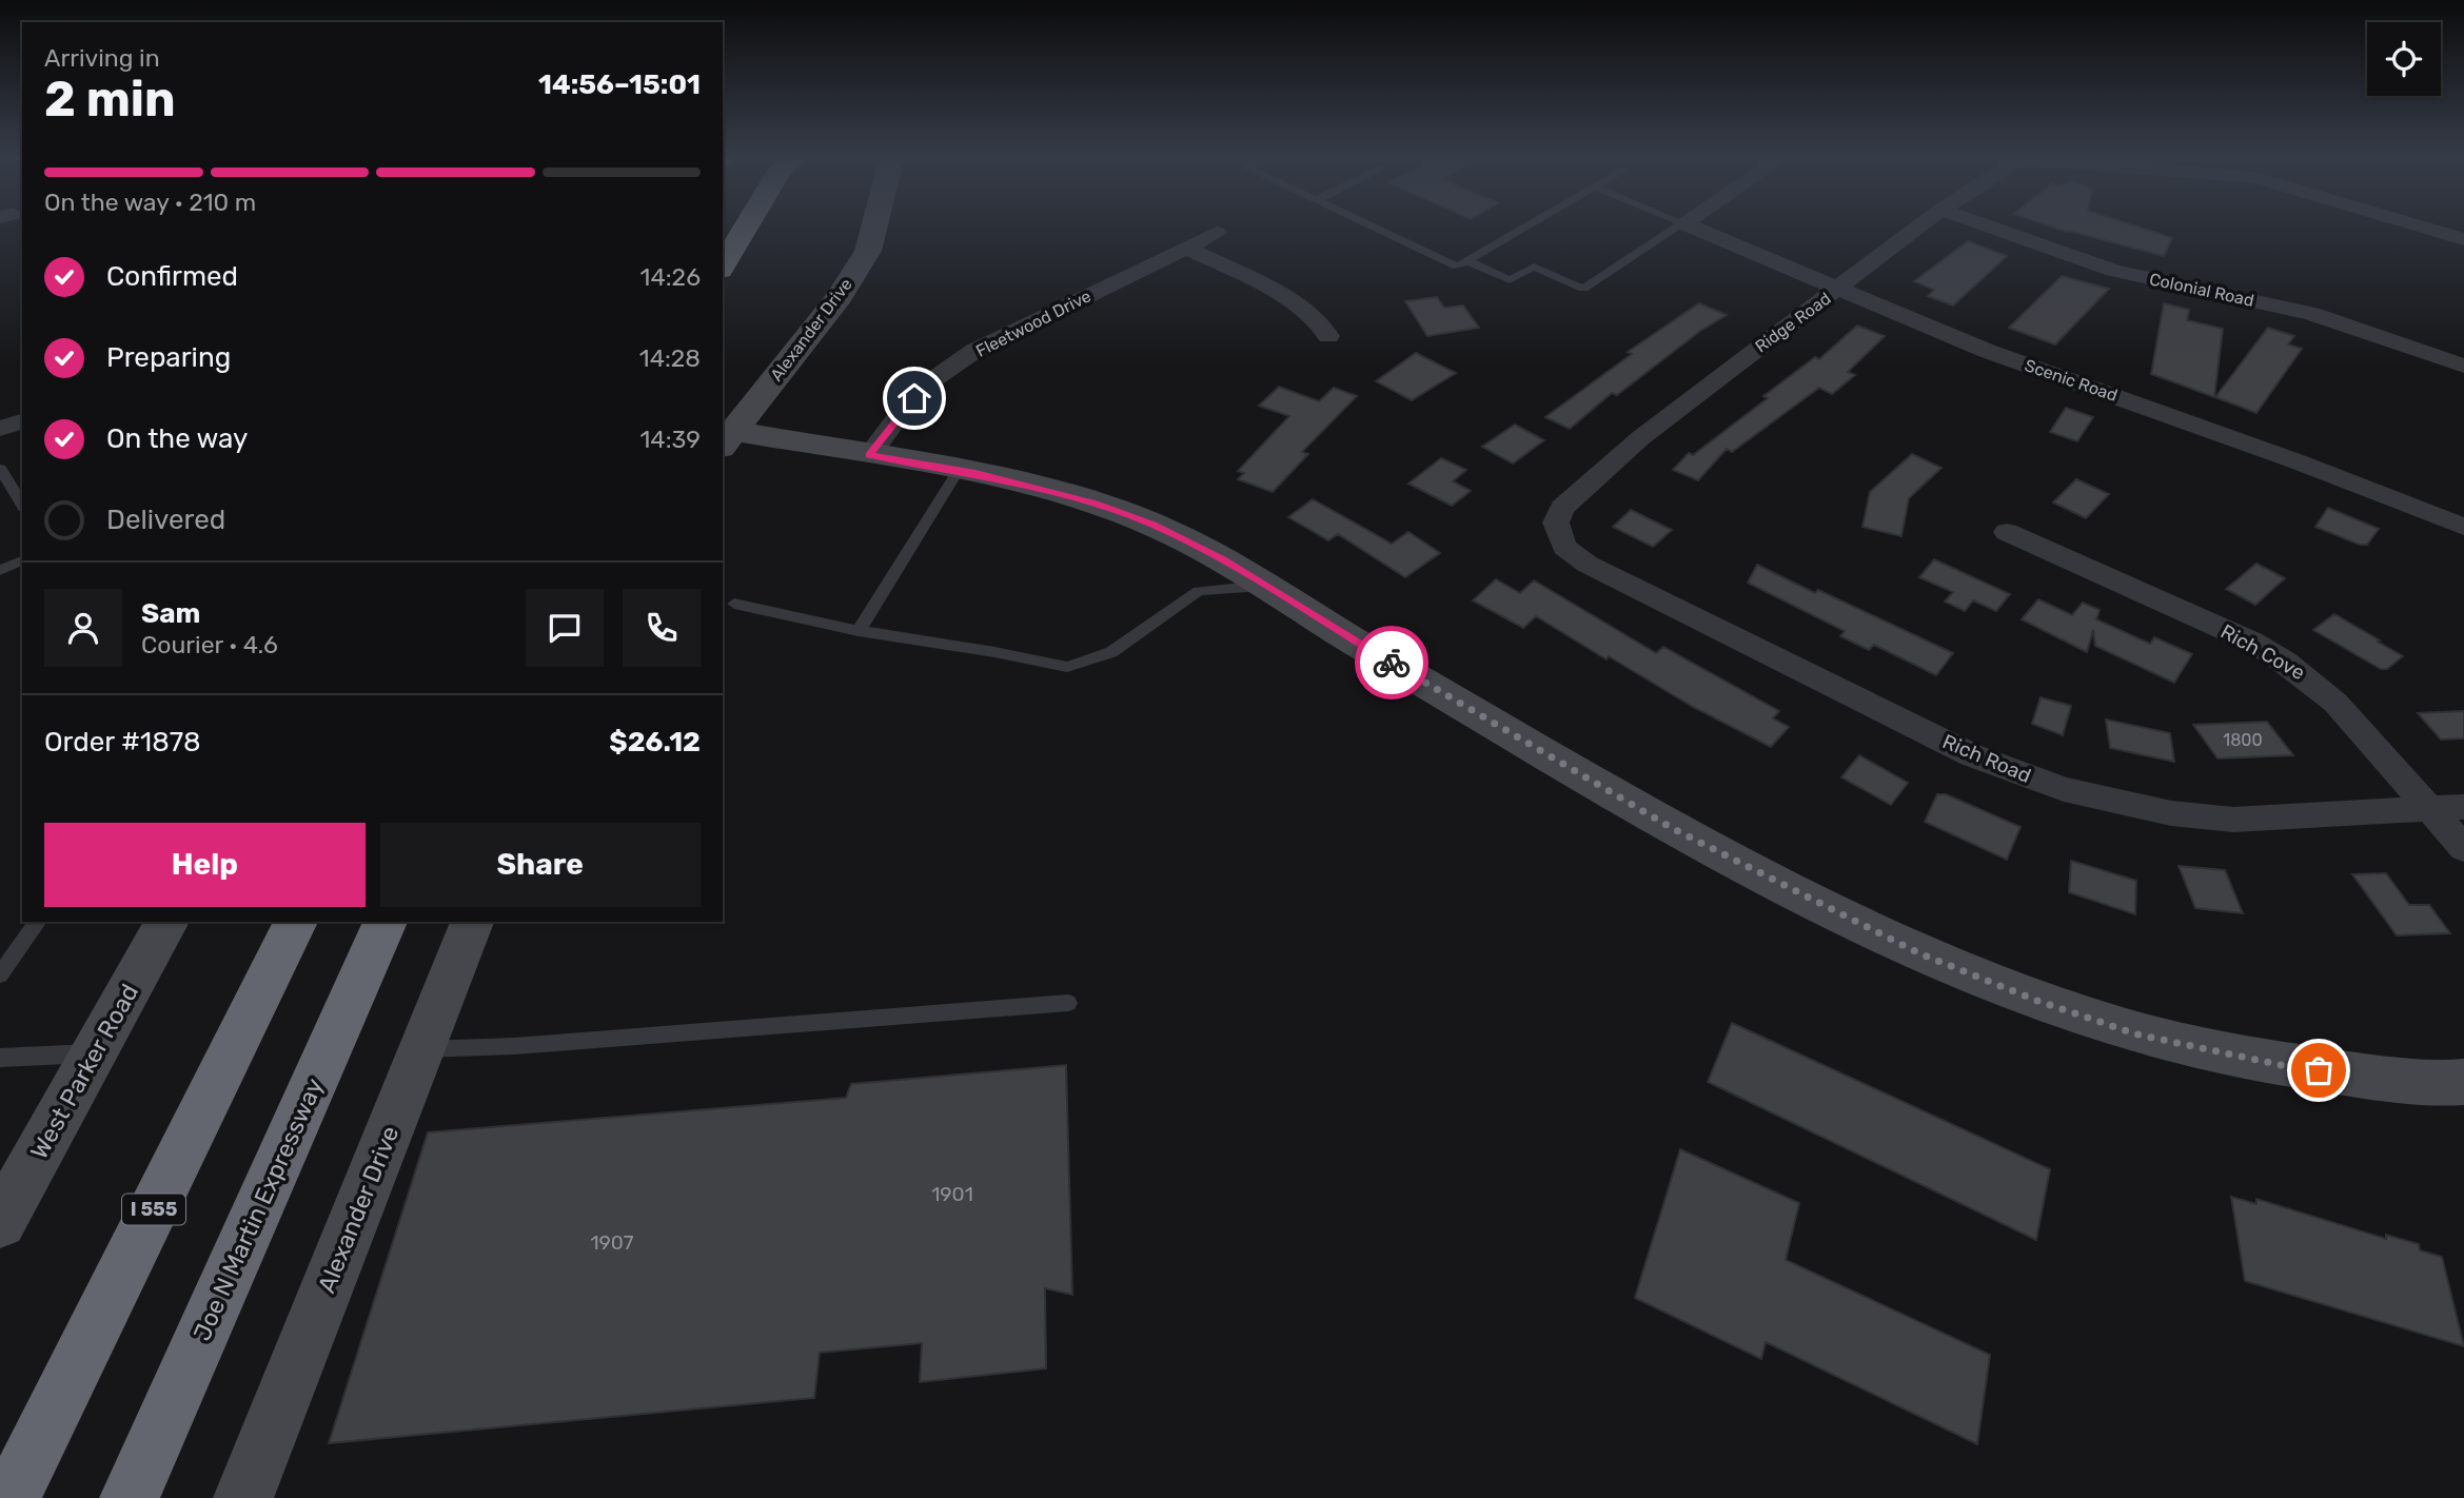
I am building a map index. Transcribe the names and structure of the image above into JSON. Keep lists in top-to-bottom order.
{
  "streets": {
    "highway": ["I 555", "Joe N Martin Expressway"],
    "street": [
      "Colonial Road",
      "Ridge Road",
      "Fleetwood Drive",
      "Alexander Drive",
      "Scenic Road",
      "Rich Cove",
      "Rich Road",
      "West Parker Road"
    ]
  },
  "crossings": [
    ["Ridge Road", "Scenic Road"],
    ["Ridge Road", "Rich Road"],
    ["Rich Cove", "Rich Road"]
  ],
  "house_numbers": ["1800", "1901", "1907"],
  "page": {
    "heading": ["2 min", "Arriving in", "14:56–15:01"],
    "panel": [
      "Sam",
      "Courier · 4.6",
      "Order #1878",
      "$26.12"
    ],
    "bar": "On the way · 210 m",
    "list": [
      ["Confirmed", "14:26"],
      ["Preparing", "14:28"],
      ["On the way", "14:39"],
      "Delivered"
    ],
    "buttons": ["Help", "Share"]
  }
}
